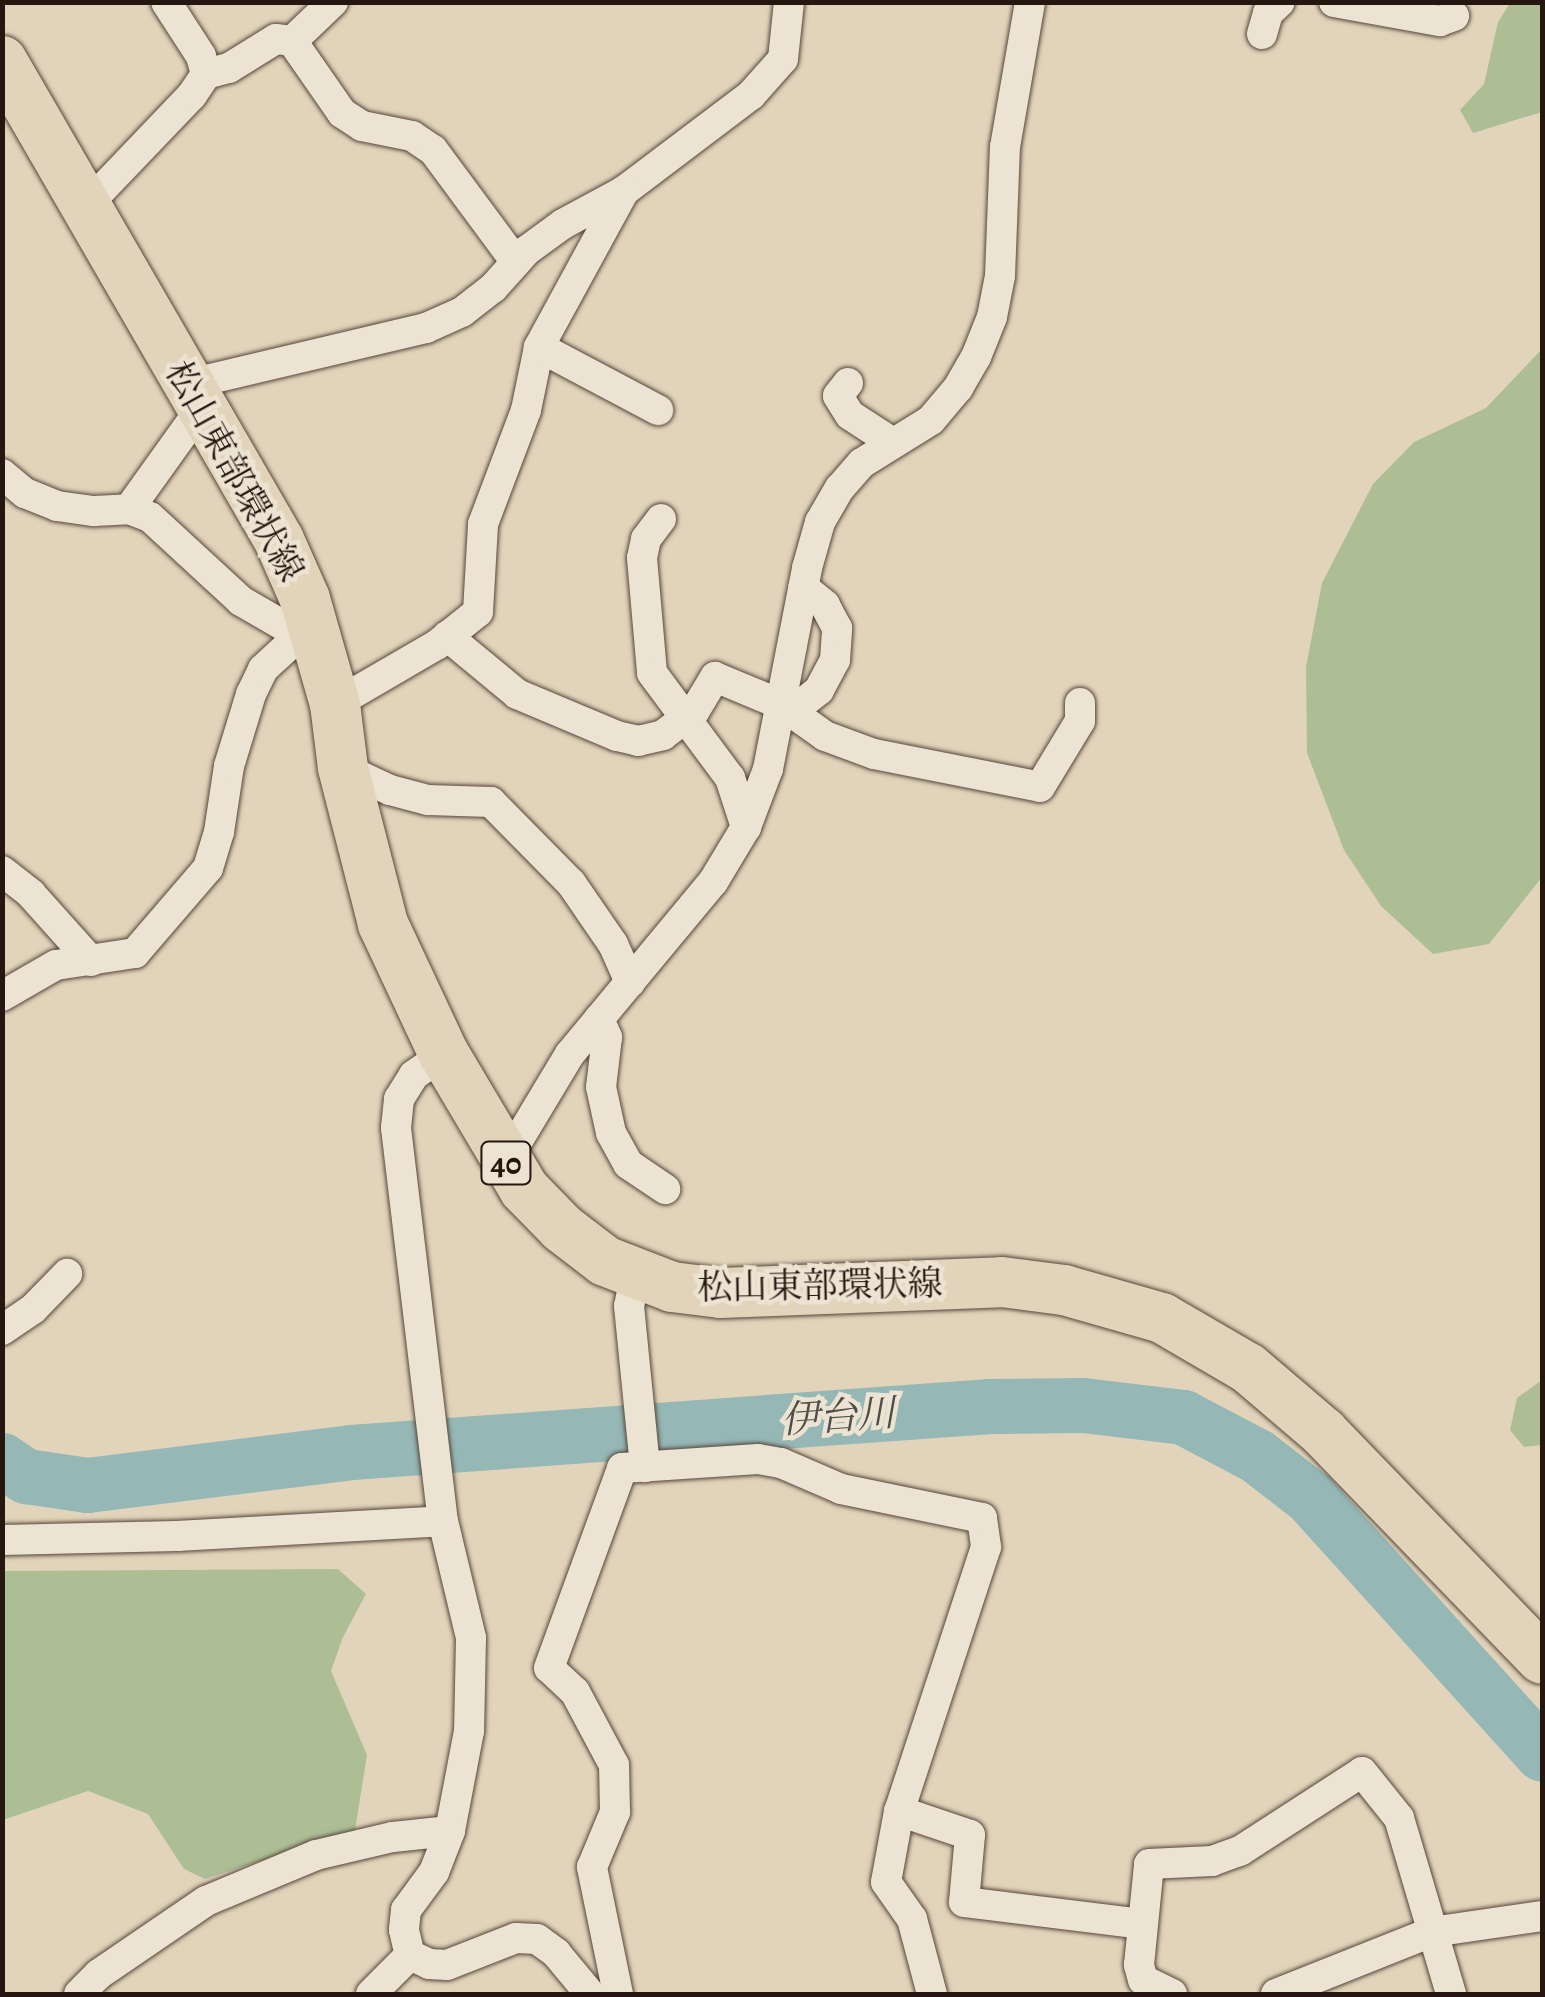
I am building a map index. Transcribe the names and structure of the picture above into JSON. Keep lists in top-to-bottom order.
{
  "streets": {
    "main road": ["松山東部環状線", "40"]
  },
  "water": ["伊台川"]
}
